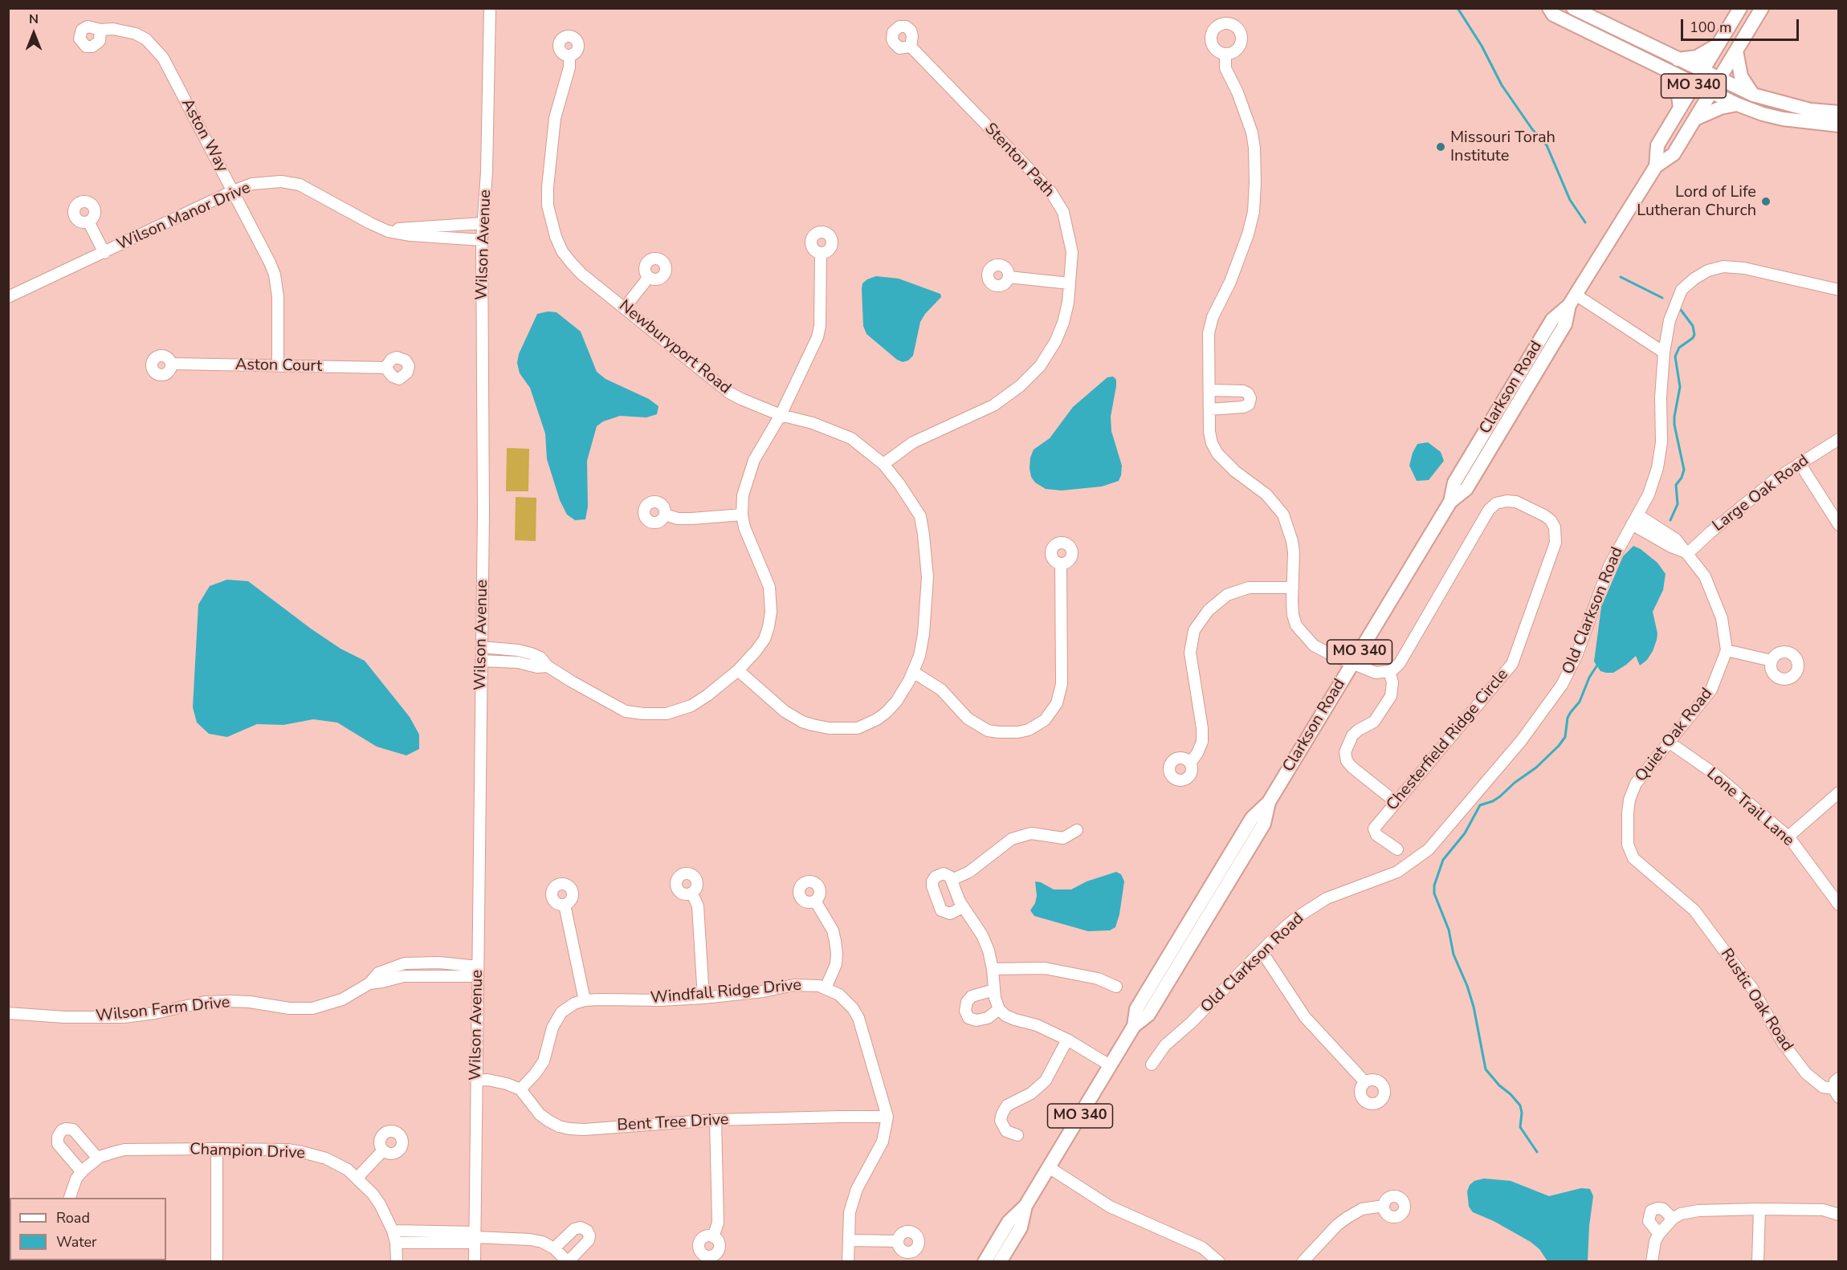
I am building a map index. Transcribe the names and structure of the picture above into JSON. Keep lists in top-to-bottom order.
{
  "streets": {
    "main road": ["MO 340", "Clarkson Road"],
    "street": [
      "Aston Way",
      "Stenton Path",
      "Wilson Manor Drive",
      "Wilson Avenue",
      "Newburyport Road",
      "Aston Court",
      "Large Oak Road",
      "Old Clarkson Road",
      "Quiet Oak Road",
      "Chesterfield Ridge Circle",
      "Lone Trail Lane",
      "Windfall Ridge Drive",
      "Rustic Oak Road",
      "Wilson Farm Drive",
      "Bent Tree Drive",
      "Champion Drive"
    ]
  },
  "crossings": [
    ["Aston Way", "Wilson Manor Drive"],
    ["Aston Way", "Aston Court"],
    ["Stenton Path", "Newburyport Road"],
    ["Wilson Manor Drive", "Wilson Avenue"],
    ["Wilson Avenue", "Wilson Farm Drive"],
    ["Large Oak Road", "Quiet Oak Road"],
    ["Old Clarkson Road", "Quiet Oak Road"],
    ["Quiet Oak Road", "Lone Trail Lane"],
    ["Quiet Oak Road", "Rustic Oak Road"],
    ["Windfall Ridge Drive", "Bent Tree Drive"]
  ],
  "places": ["Missouri Torah Institute", "Lord of Life Lutheran Church"],
  "legend": ["Road", "Water"],
  "scale_bar": "100 m",
  "north": "top"
}
